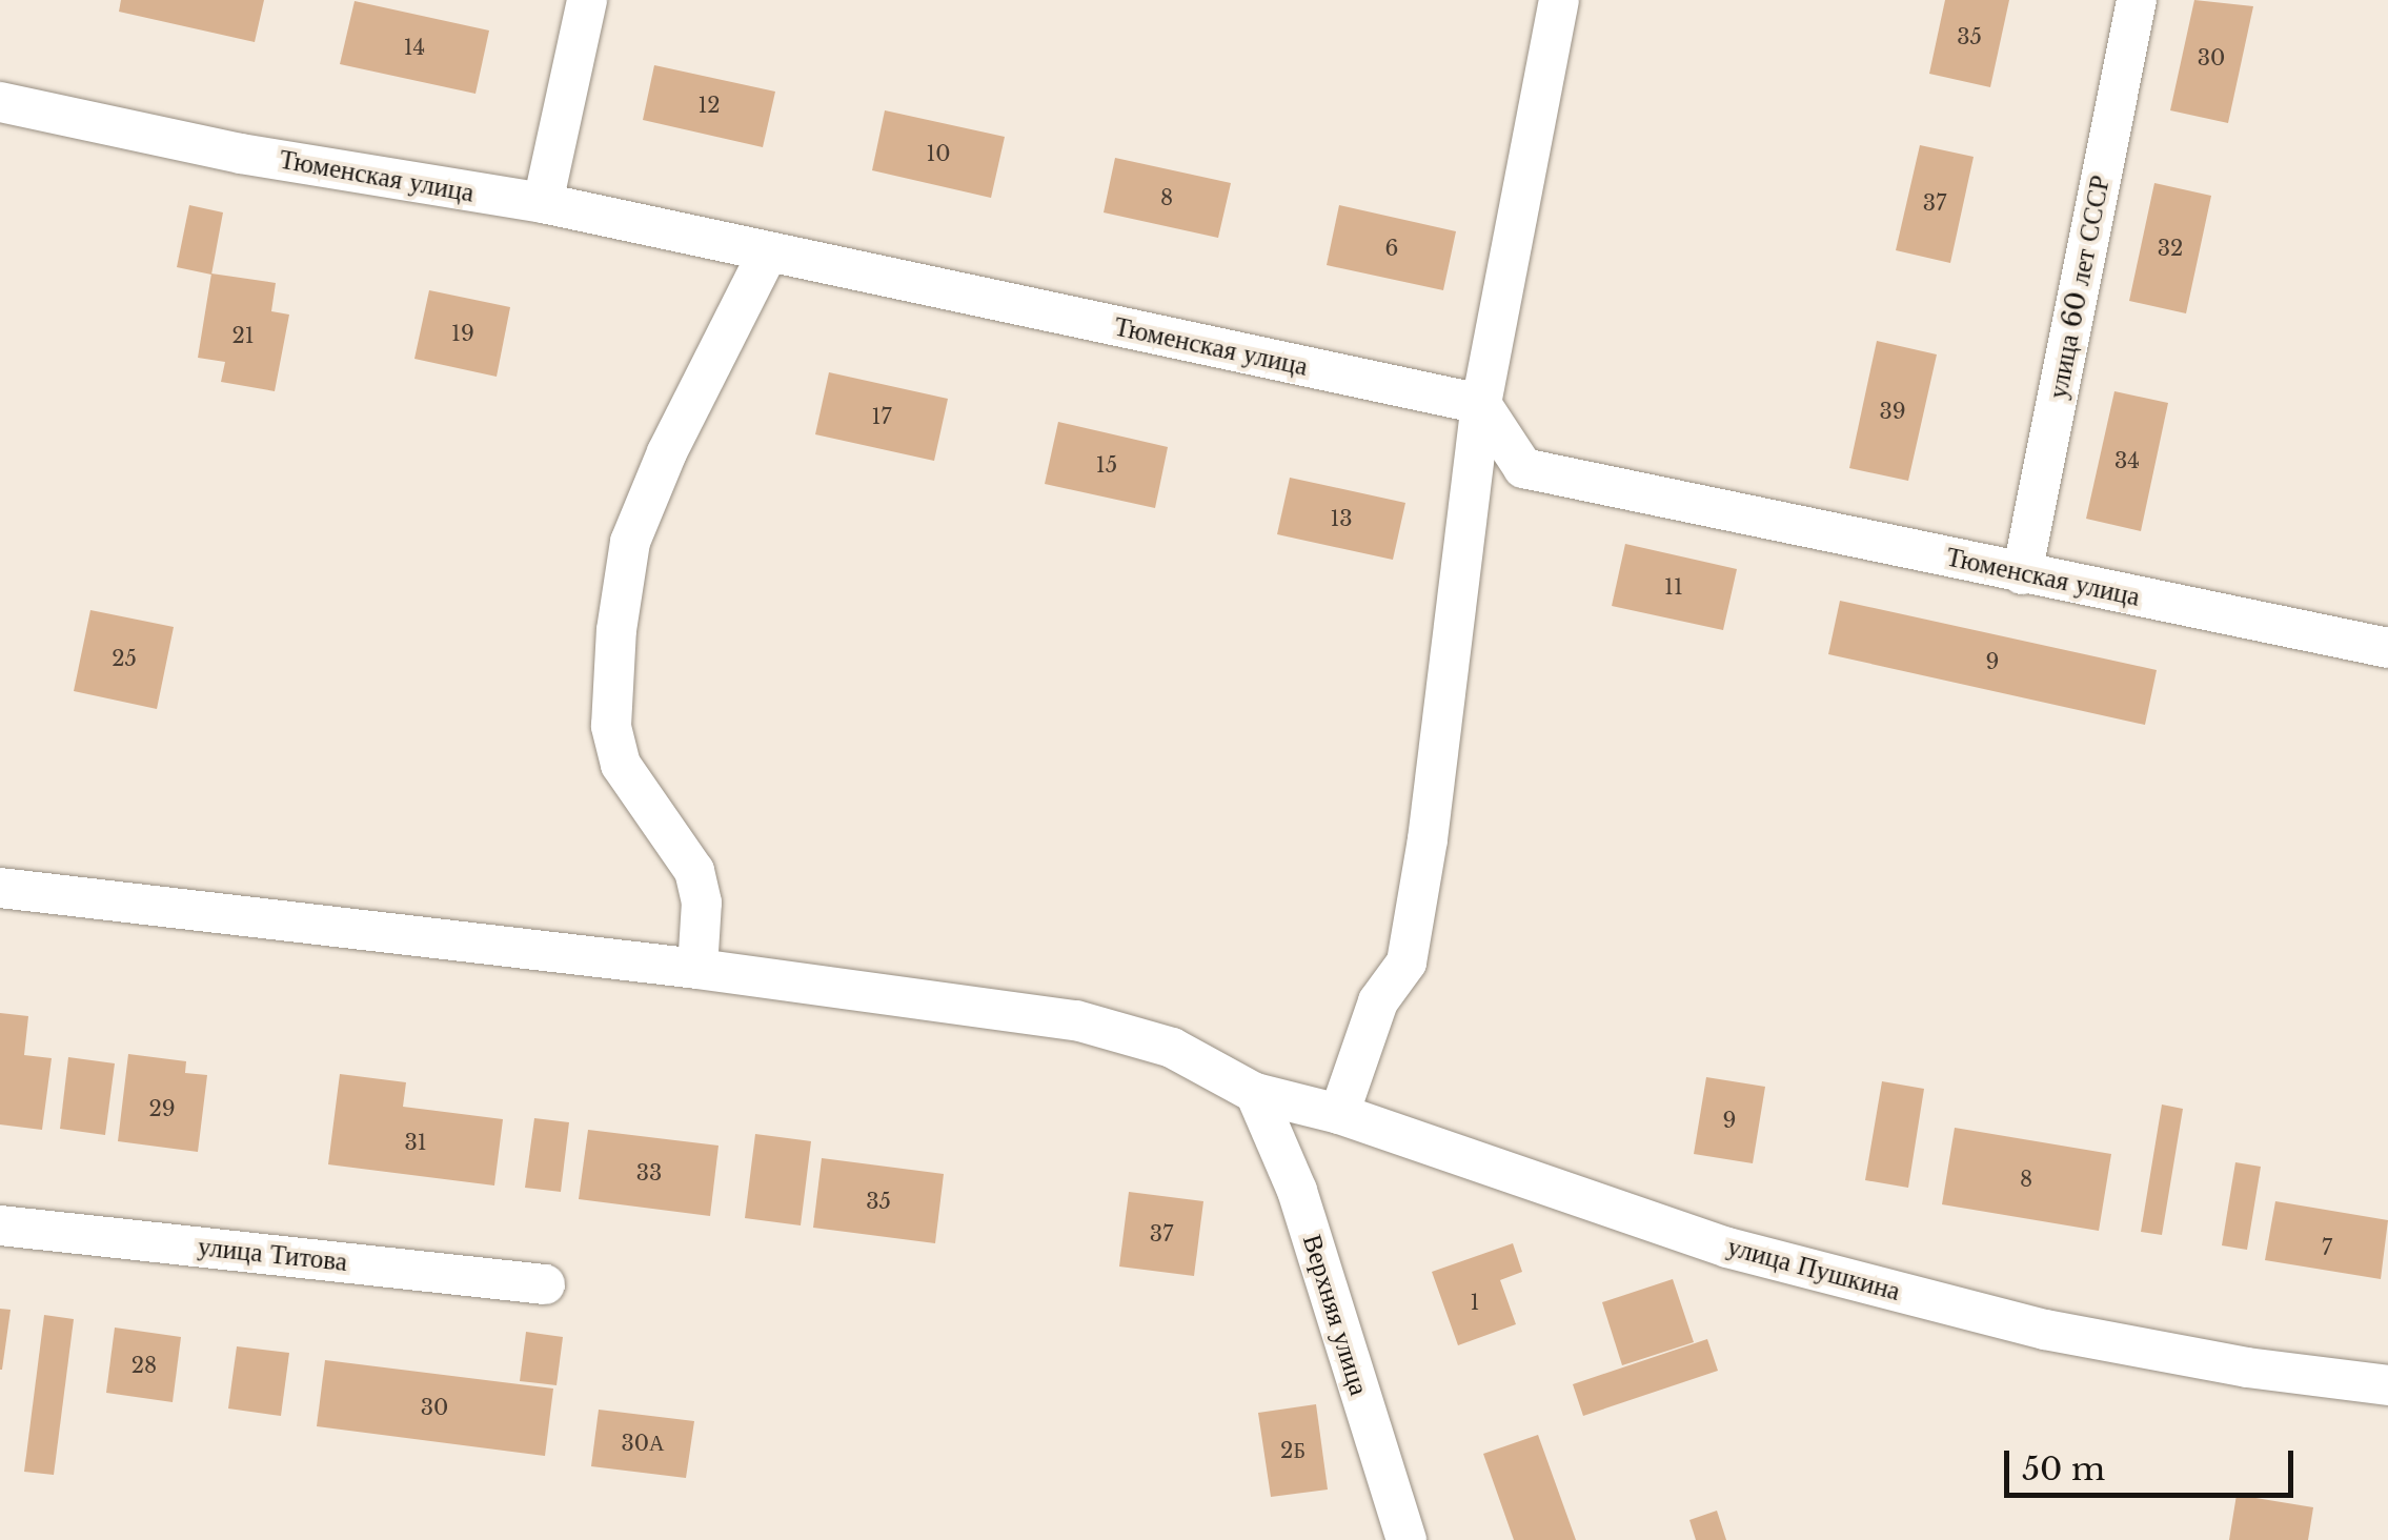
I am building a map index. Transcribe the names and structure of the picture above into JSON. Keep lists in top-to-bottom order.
{
  "streets": {
    "street": [
      "Тюменская улица",
      "улица 60 лет СССР",
      "улица Титова",
      "улица Пушкина",
      "Верхняя улица"
    ]
  },
  "crossings": [
    ["Тюменская улица", "улица 60 лет СССР"],
    ["улица Пушкина", "Верхняя улица"]
  ],
  "house_numbers": [
    "35",
    "14",
    "30",
    "12",
    "10",
    "8",
    "37",
    "6",
    "32",
    "19",
    "21",
    "39",
    "17",
    "34",
    "15",
    "13",
    "11",
    "25",
    "9",
    "29",
    "9",
    "31",
    "33",
    "8",
    "35",
    "37",
    "7",
    "1",
    "28",
    "30",
    "30А",
    "2Б"
  ],
  "scale_bar": "50 m"
}
